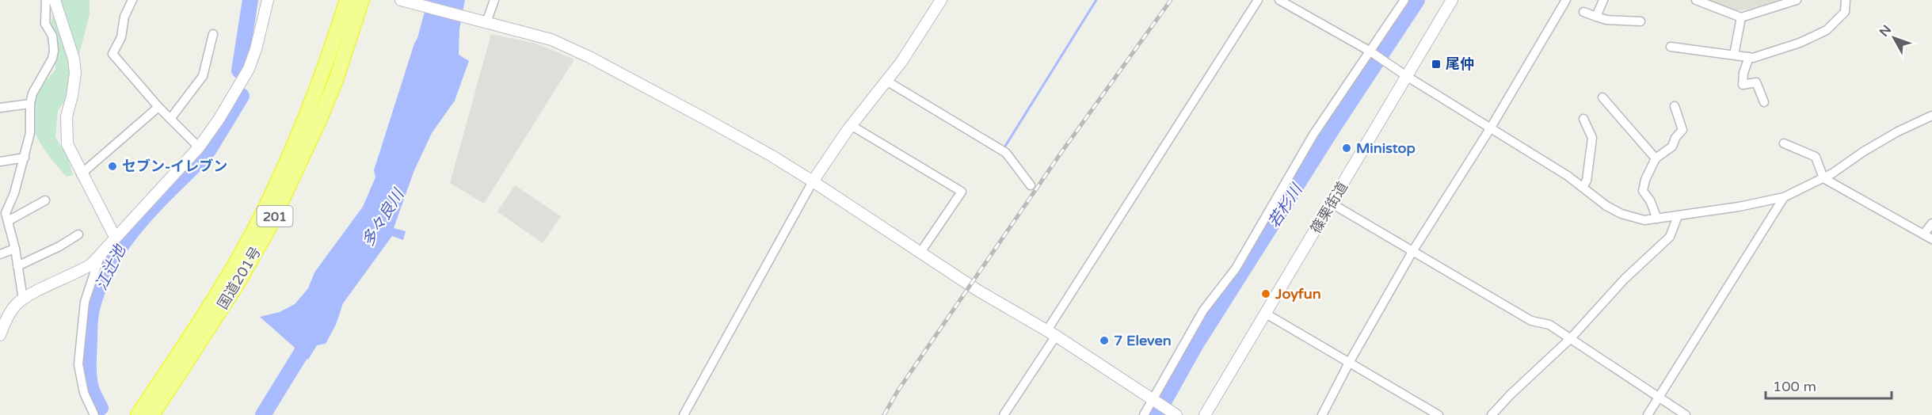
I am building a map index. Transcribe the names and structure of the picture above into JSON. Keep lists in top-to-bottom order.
{
  "streets": {
    "highway": ["201", "国道201号"],
    "street": ["篠栗街道"]
  },
  "water": ["若杉川", "多々良川", "江辻池"],
  "places": {
    "transit": ["尾仲"],
    "other": [
      "Ministop",
      "セブン-イレブン",
      "Joyfun",
      "7 Eleven"
    ]
  },
  "scale_bar": "100 m",
  "north": "top left"
}
